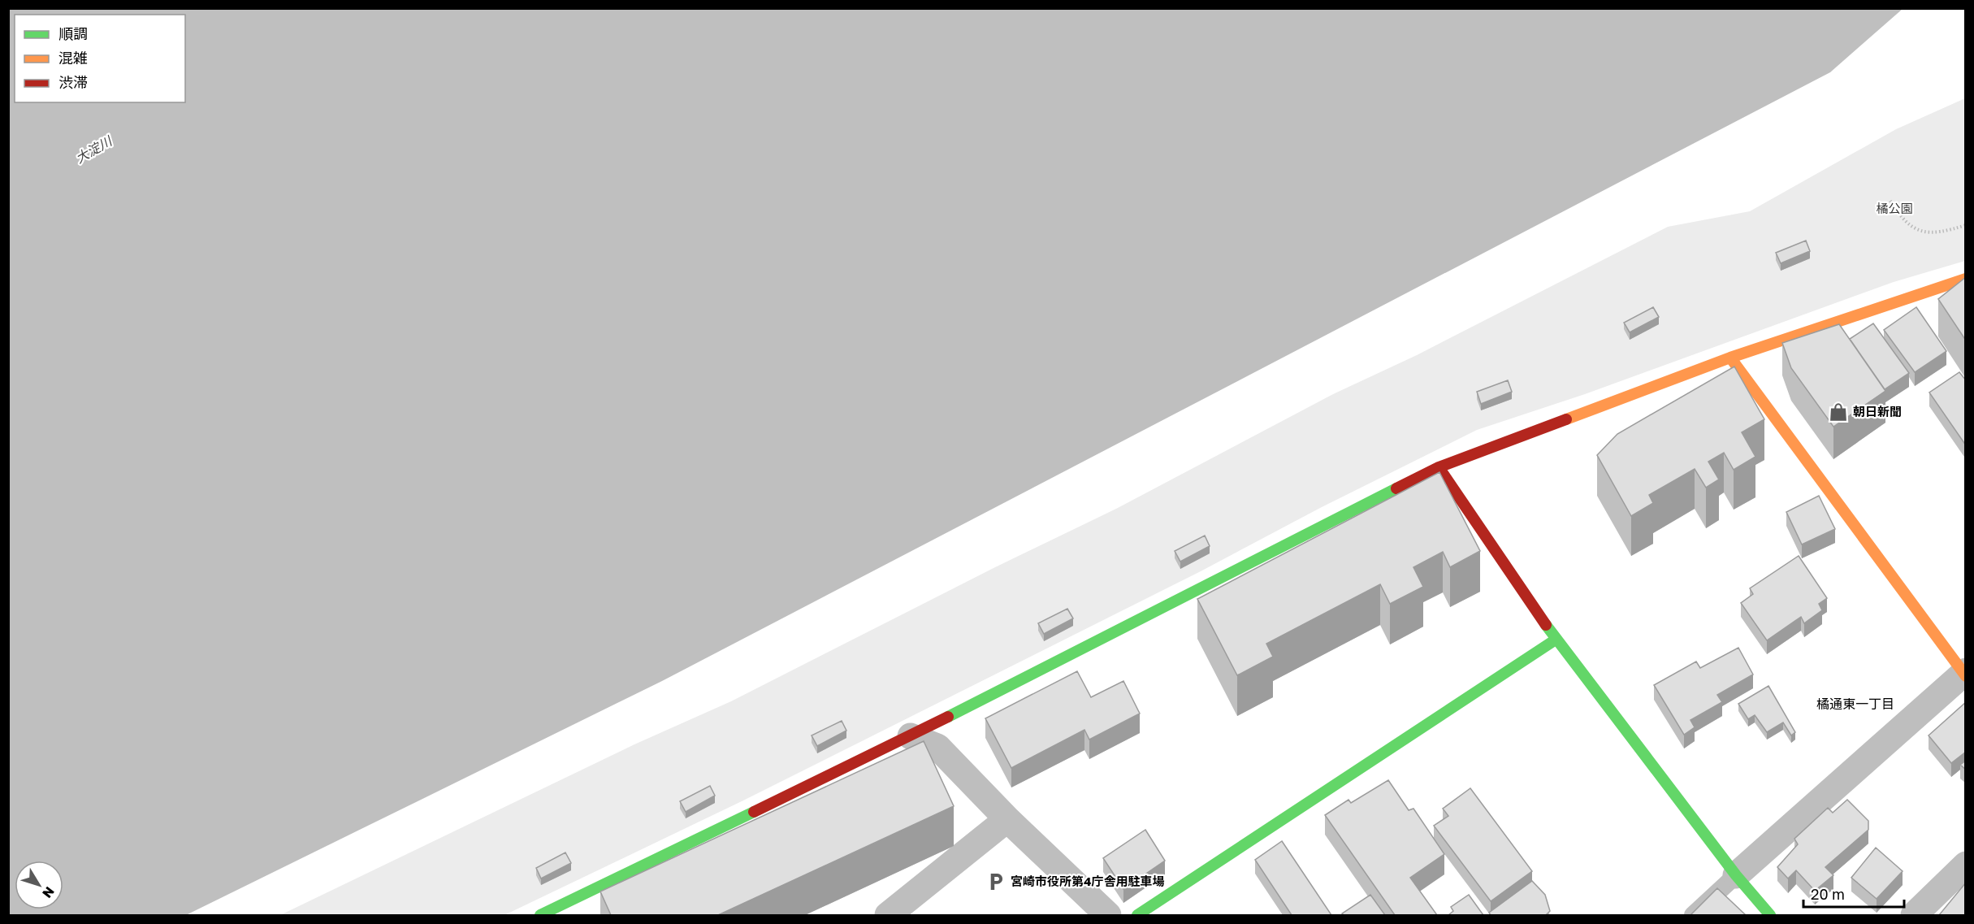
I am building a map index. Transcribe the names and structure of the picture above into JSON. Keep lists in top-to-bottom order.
{
  "districts": ["橘通東一丁目"],
  "water": ["大淀川"],
  "parks": ["橘公園"],
  "places": {
    "shop": ["朝日新聞"],
    "parking": ["宮崎市役所第4庁舎用駐車場"]
  },
  "legend": ["順調", "混雑", "渋滞"],
  "scale_bar": "20 m",
  "north": "bottom right"
}
